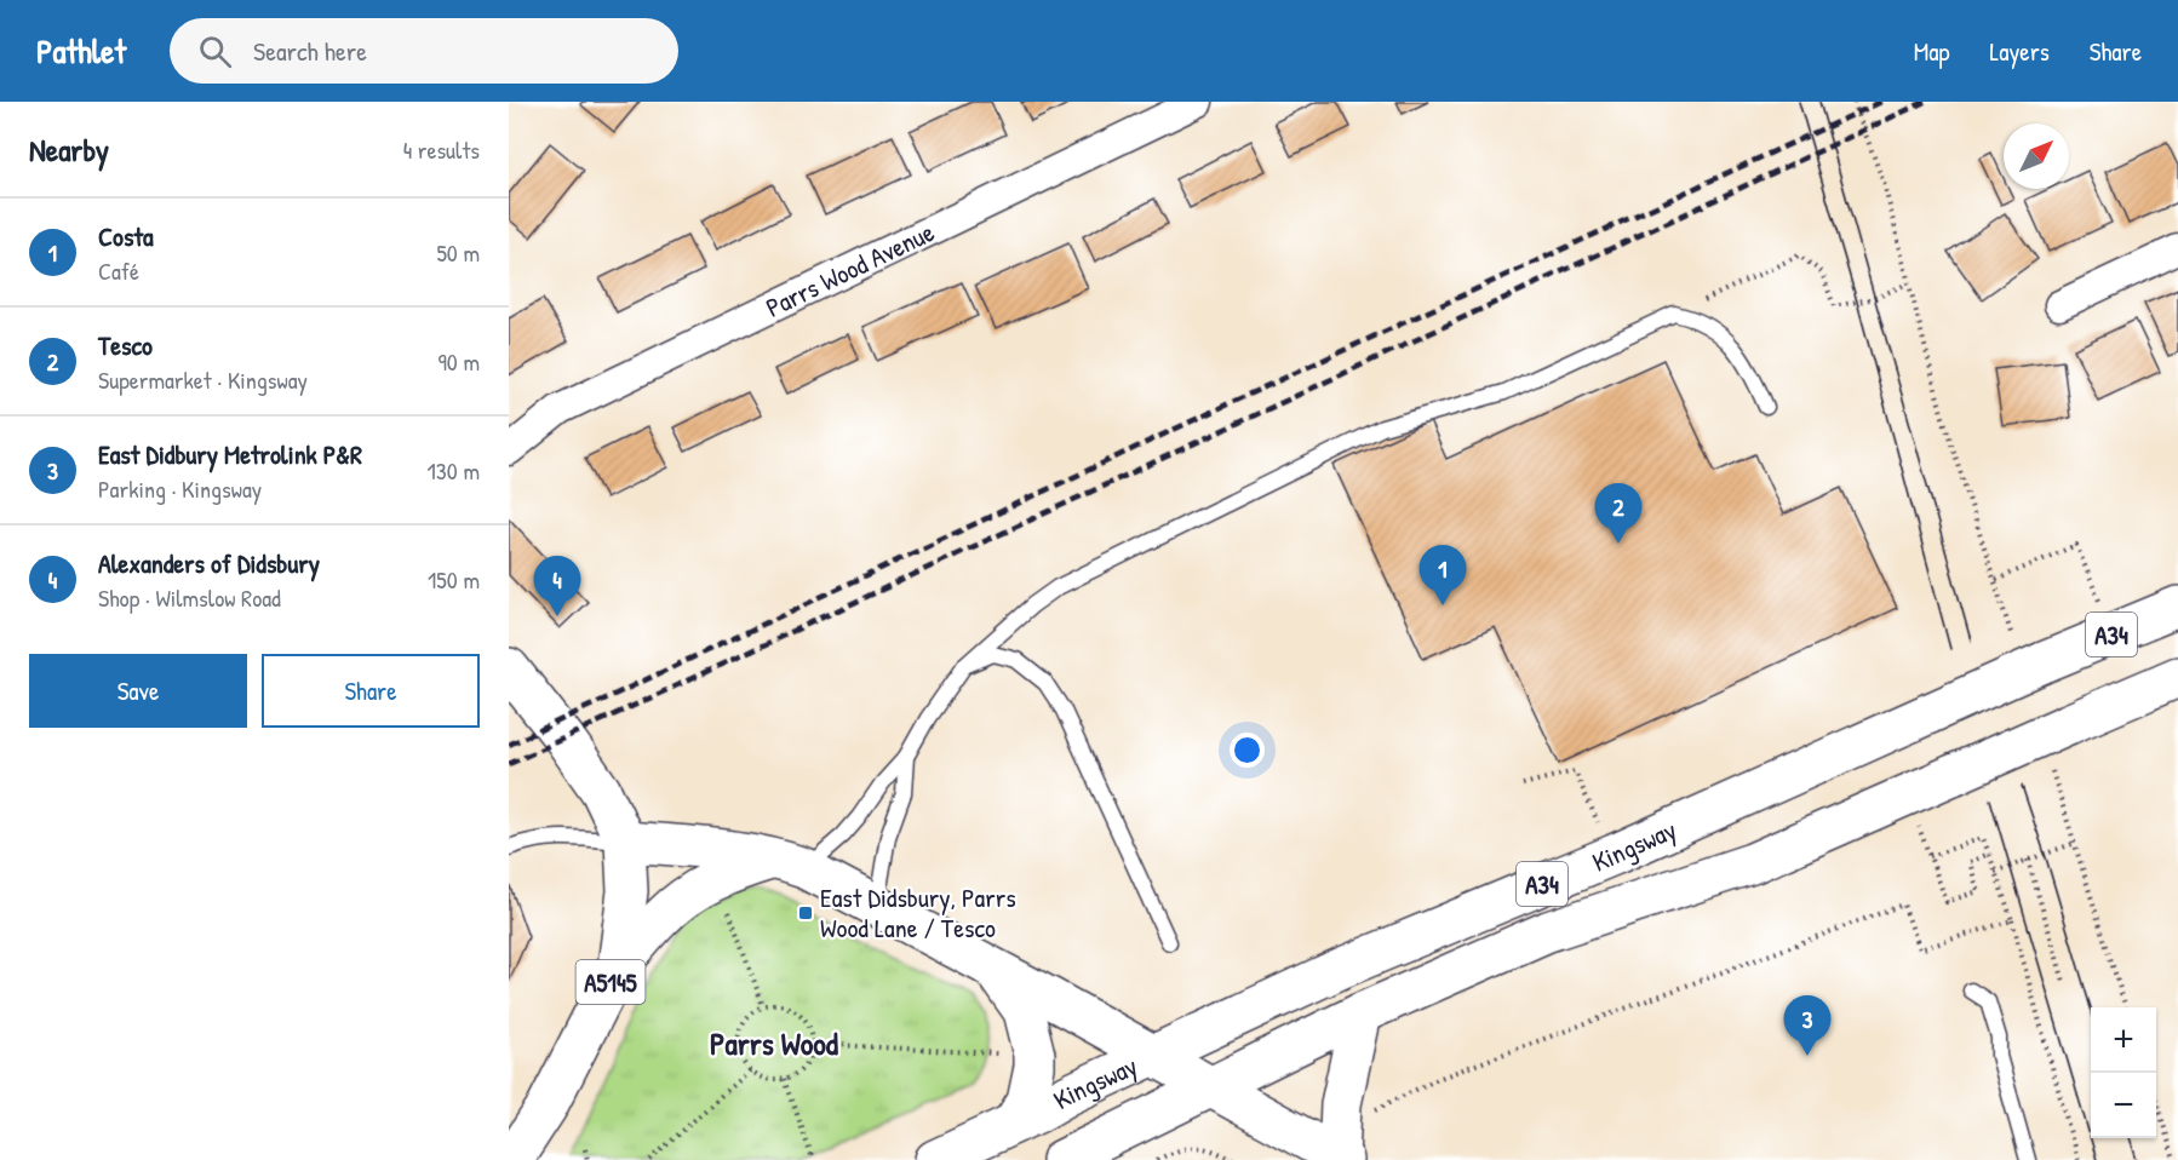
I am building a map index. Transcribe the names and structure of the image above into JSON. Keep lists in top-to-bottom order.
{
  "streets": {
    "main road": ["A34", "Kingsway", "A5145"],
    "street": ["Parrs Wood Avenue"]
  },
  "districts": ["Parrs Wood"],
  "places": {
    "transit": ["East Didsbury, Parrs Wood Lane / Tesco"]
  },
  "north": "top right",
  "page": {
    "header": "Pathlet",
    "search": "Search here",
    "nav": ["Map", "Layers", "Share"],
    "heading": ["Nearby", "4 results"],
    "list": [
      {
        "mark": "1",
        "name": "Costa",
        "note": "Café",
        "value": "50 m"
      },
      {
        "mark": "2",
        "name": "Tesco",
        "note": "Supermarket · Kingsway",
        "value": "90 m"
      },
      {
        "mark": "3",
        "name": "East Didbury Metrolink P&R",
        "note": "Parking · Kingsway",
        "value": "130 m"
      },
      {
        "mark": "4",
        "name": "Alexanders of Didsbury",
        "note": "Shop · Wilmslow Road",
        "value": "150 m"
      }
    ],
    "pins": [
      "2",
      "1",
      "4",
      "3"
    ],
    "buttons": ["Save", "Share"],
    "map_buttons": ["+", "−"]
  }
}
